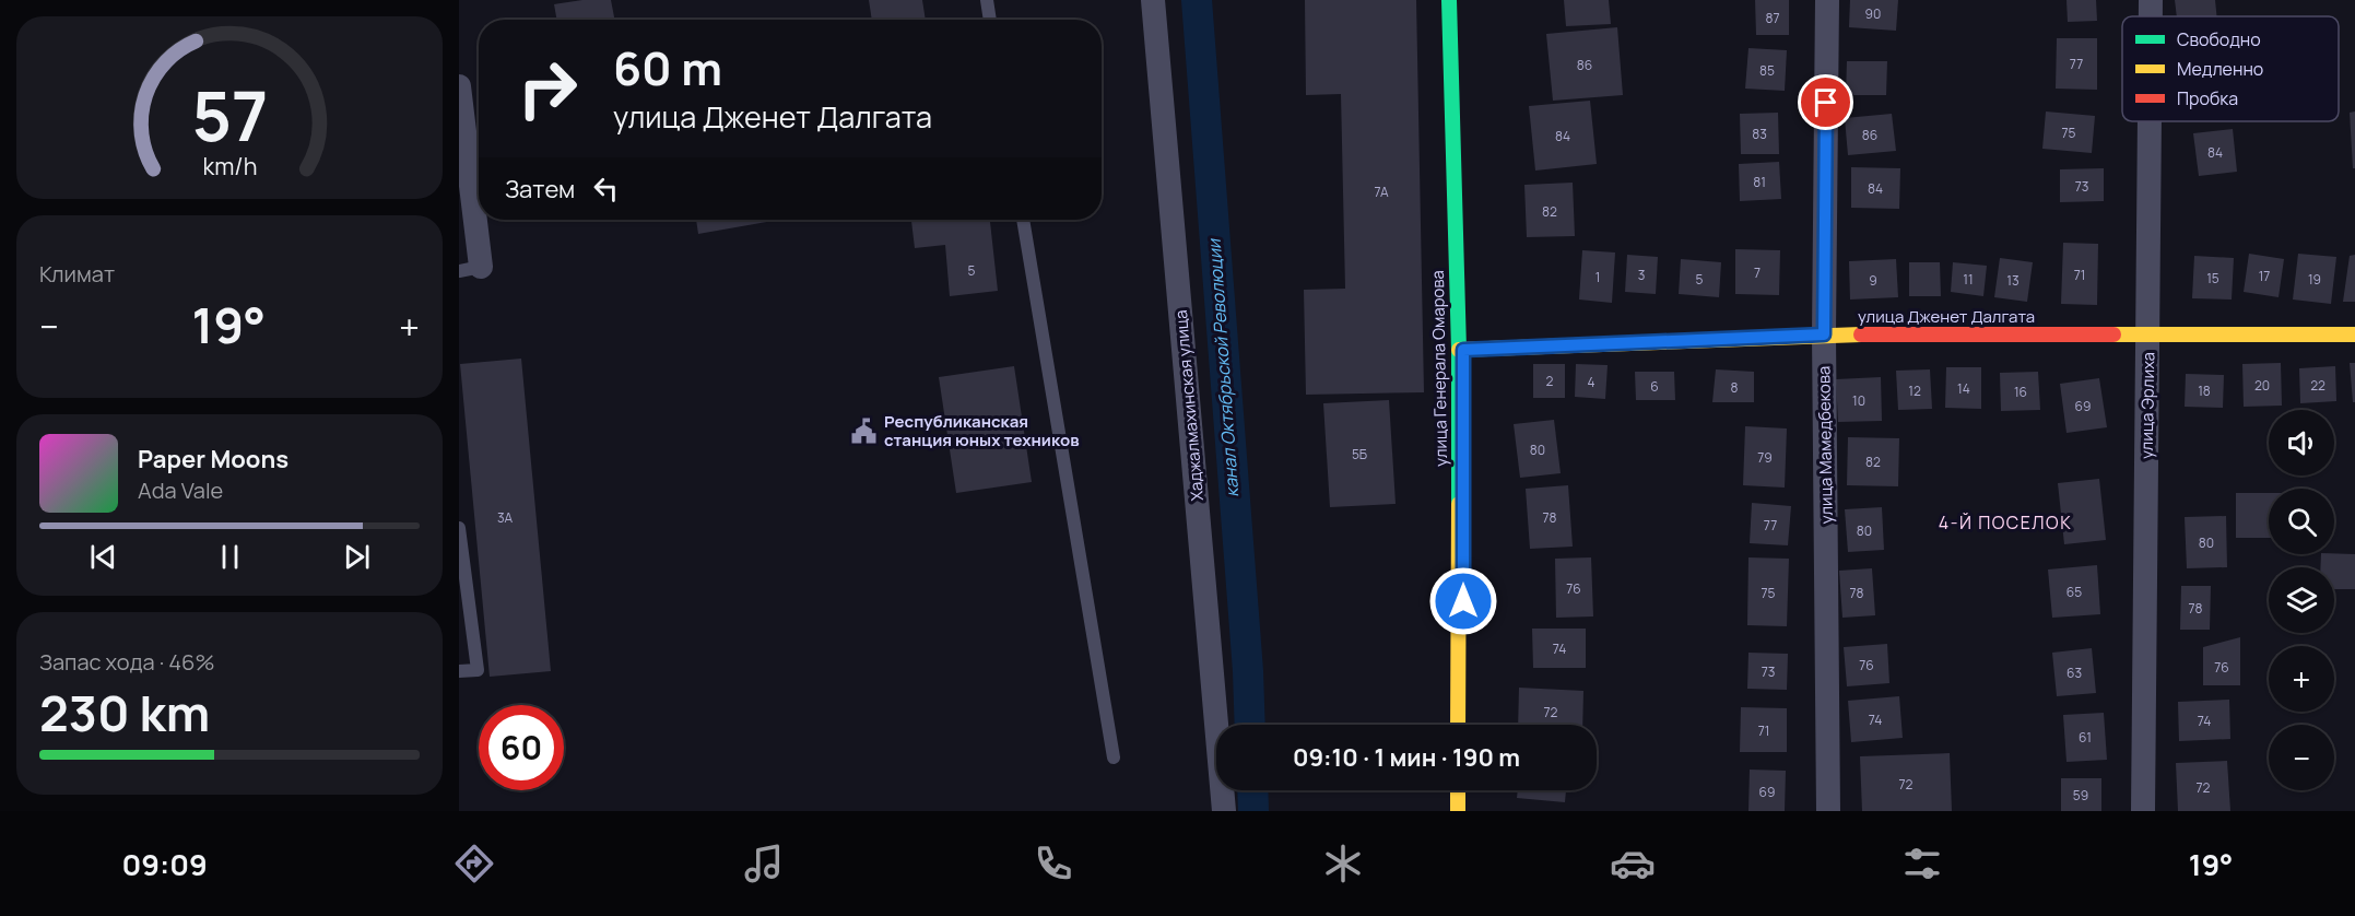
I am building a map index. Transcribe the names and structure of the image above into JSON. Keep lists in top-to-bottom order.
{
  "streets": {
    "main road": ["улица Дженет Далгата", "улица Генерала Омарова"],
    "street": ["Хаджалмахинская улица", "улица Эрлиха", "улица Мамедбекова"]
  },
  "crossings": [
    ["улица Дженет Далгата", "улица Генерала Омарова"],
    ["улица Дженет Далгата", "улица Эрлиха"],
    ["улица Дженет Далгата", "улица Мамедбекова"]
  ],
  "districts": ["4-Й ПОСЕЛОК"],
  "water": ["канал Октябрьской Революции"],
  "places": {
    "public building": ["Республиканская станция юных техников"]
  },
  "house_numbers": [
    "90",
    "87",
    "77",
    "86",
    "85",
    "75",
    "83",
    "86",
    "84",
    "84",
    "81",
    "73",
    "84",
    "7А",
    "82",
    "5",
    "7",
    "3",
    "71",
    "17",
    "1",
    "15",
    "5",
    "11",
    "19",
    "9",
    "13",
    "2",
    "4",
    "20",
    "22",
    "6",
    "8",
    "14",
    "12",
    "18",
    "16",
    "10",
    "69",
    "80",
    "5Б",
    "79",
    "82",
    "3А",
    "78",
    "77",
    "80",
    "80",
    "76",
    "65",
    "75",
    "78",
    "78",
    "74",
    "76",
    "76",
    "73",
    "63",
    "72",
    "74",
    "74",
    "71",
    "61",
    "72",
    "72",
    "69",
    "59"
  ],
  "legend": ["Свободно", "Медленно", "Пробка"],
  "page": {
    "turn": ["60 m", "улица Дженет Далгата"],
    "then": "Затем",
    "tile": [
      "Климат",
      ["Запас хода · 46%", "230 km"]
    ],
    "heat": ["−", "19°", "+"],
    "map_buttons": ["+", "−"],
    "song": ["Paper Moons", "Ada Vale"],
    "limit": "60",
    "trip": "09:10 · 1 мин · 190 m",
    "tabs": ["09:09", "19°"],
    "gauge": ["57", "km/h"]
  }
}
